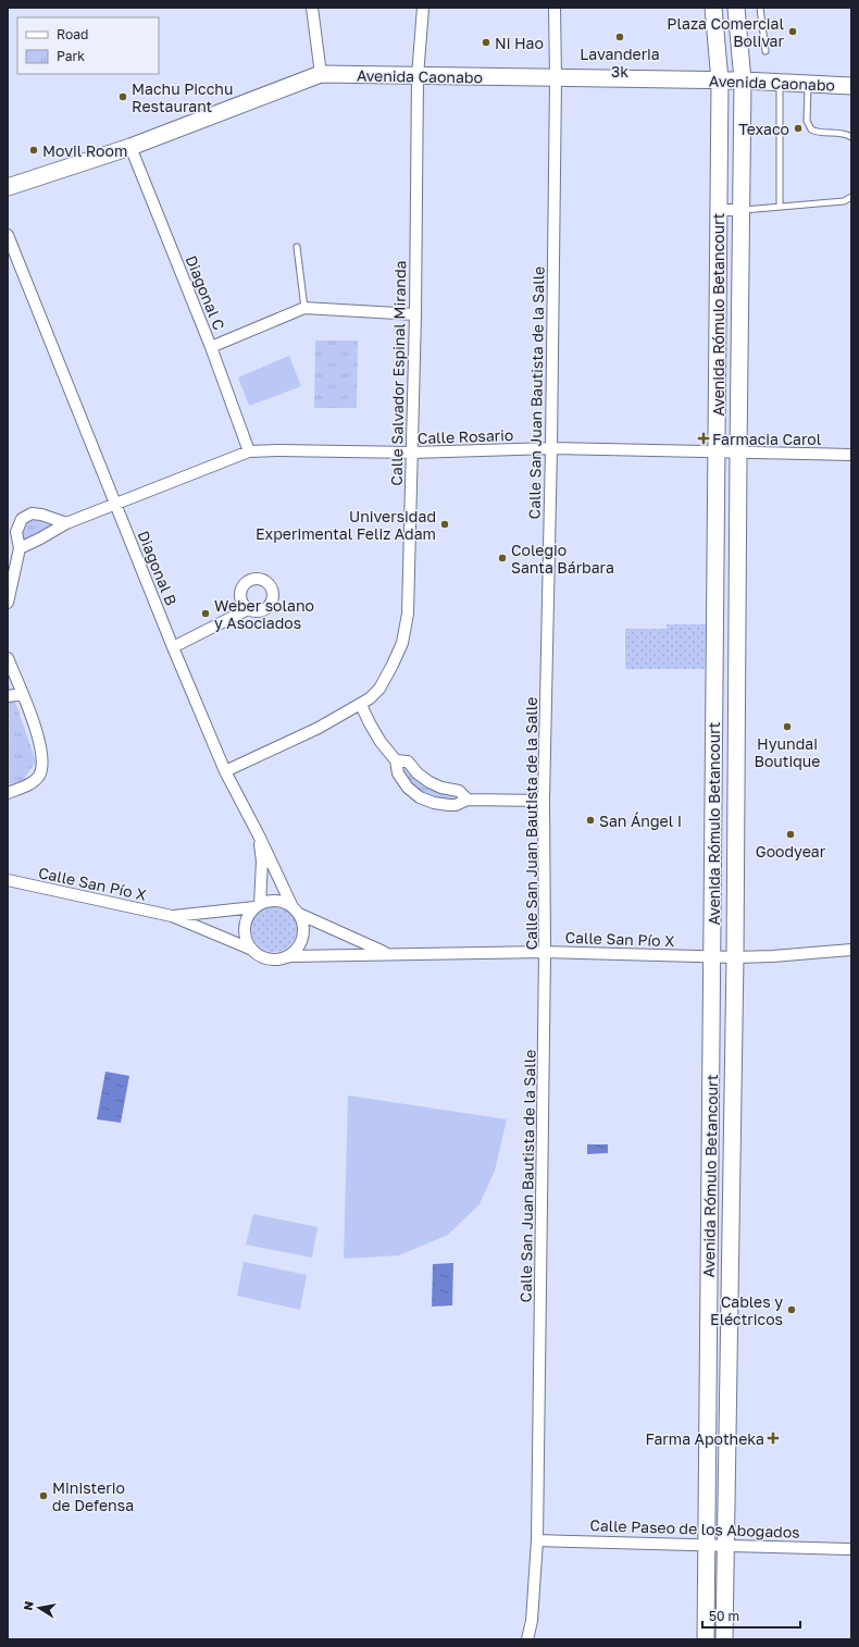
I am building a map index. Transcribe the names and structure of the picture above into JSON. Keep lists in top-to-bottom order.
{
  "streets": {
    "main road": ["Avenida Caonabo", "Avenida Rómulo Betancourt"],
    "street": [
      "Diagonal C",
      "Calle Salvador Espinal Miranda",
      "Calle San Juan Bautista de la Salle",
      "Calle Rosario",
      "Diagonal B",
      "Calle San Pío X",
      "Calle Paseo de los Abogados"
    ]
  },
  "crossings": [
    ["Avenida Caonabo", "Diagonal C"],
    ["Avenida Caonabo", "Avenida Rómulo Betancourt"],
    ["Avenida Caonabo", "Calle Salvador Espinal Miranda"],
    ["Avenida Caonabo", "Calle San Juan Bautista de la Salle"],
    ["Diagonal C", "Calle Rosario"],
    ["Avenida Rómulo Betancourt", "Calle Rosario"],
    ["Avenida Rómulo Betancourt", "Calle San Pío X"],
    ["Avenida Rómulo Betancourt", "Calle Paseo de los Abogados"],
    ["Calle Salvador Espinal Miranda", "Calle Rosario"],
    ["Calle Salvador Espinal Miranda", "Diagonal B"],
    ["Calle San Juan Bautista de la Salle", "Calle Rosario"],
    ["Calle San Juan Bautista de la Salle", "Calle San Pío X"],
    ["Calle San Juan Bautista de la Salle", "Calle Paseo de los Abogados"],
    ["Calle Rosario", "Diagonal B"],
    ["Diagonal B", "Calle San Pío X"]
  ],
  "places": {
    "other": [
      "Plaza Comercial Bolivar",
      "Lavanderia 3k",
      "Ni Hao",
      "Machu Picchu Restaurant",
      "Texaco",
      "Movil Room",
      "Universidad Experimental Feliz Adam",
      "Colegio Santa Bárbara",
      "Weber solano y Asociados",
      "Hyundai Boutique",
      "San Ángel I",
      "Goodyear",
      "Cables y Eléctricos",
      "Ministerio de Defensa"
    ],
    "health": ["Farmacia Carol", "Farma Apotheka"]
  },
  "legend": ["Road", "Park"],
  "scale_bar": "50 m",
  "north": "left"
}
